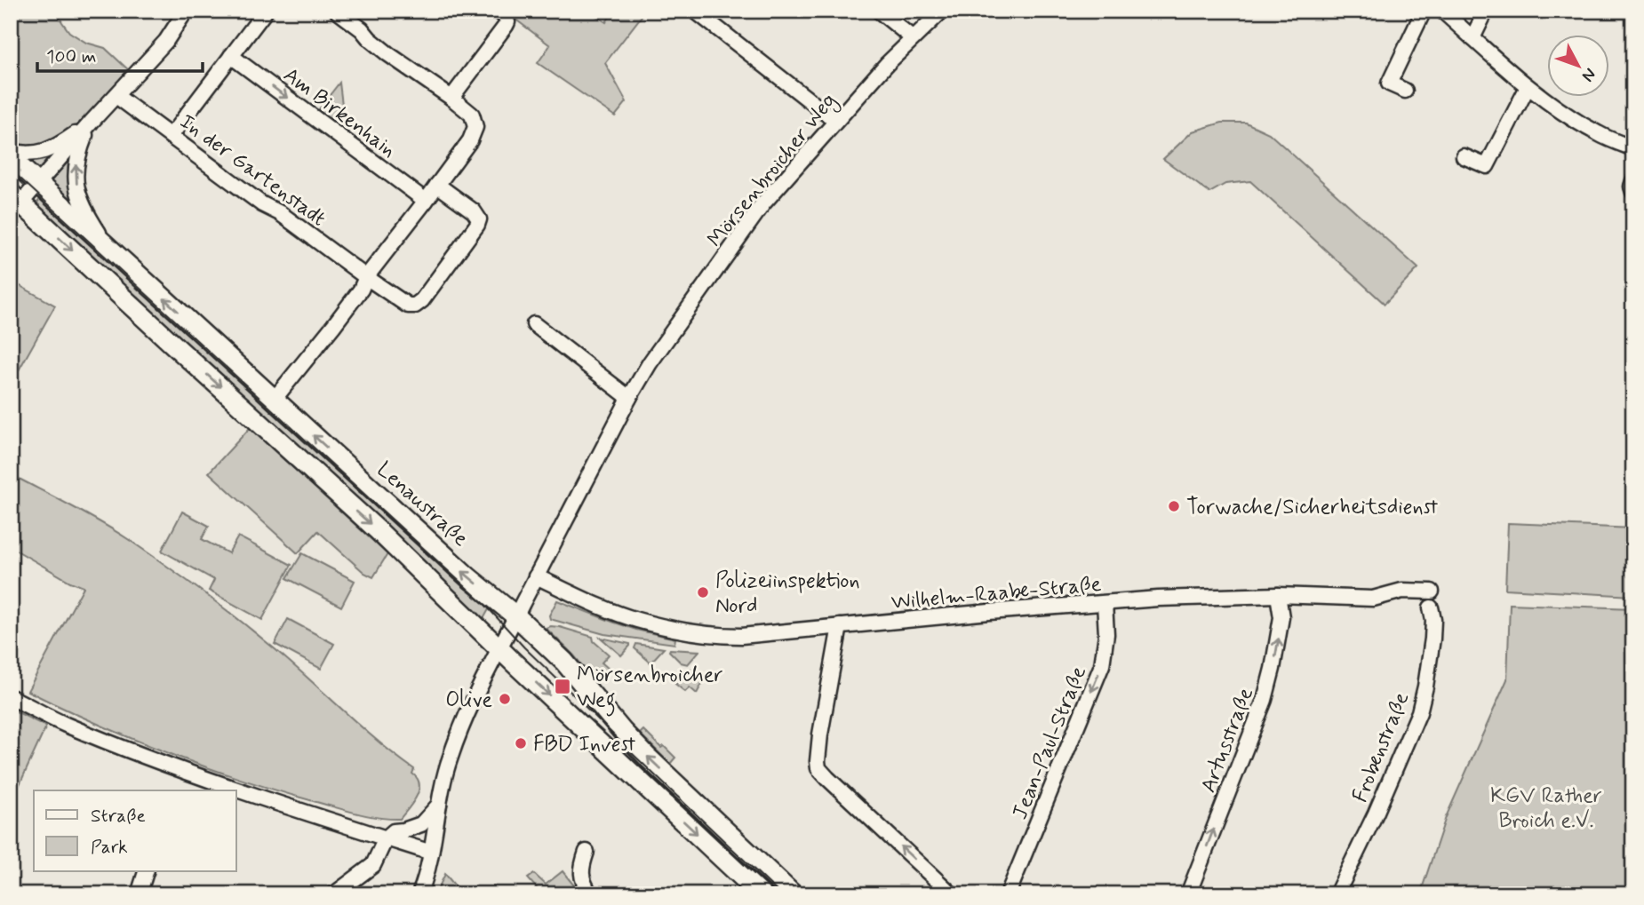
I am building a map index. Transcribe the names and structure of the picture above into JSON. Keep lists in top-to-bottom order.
{
  "streets": {
    "main road": ["Lenaustraße"],
    "street": [
      "Am Birkenhain",
      "In der Gartenstadt",
      "Mörsenbroicher Weg",
      "Wilhelm-Raabe-Straße",
      "Artusstraße",
      "Jean-Paul-Straße",
      "Frobenstraße"
    ]
  },
  "crossings": [
    ["Mörsenbroicher Weg", "Lenaustraße"],
    ["Mörsenbroicher Weg", "Wilhelm-Raabe-Straße"],
    ["Wilhelm-Raabe-Straße", "Artusstraße"],
    ["Wilhelm-Raabe-Straße", "Jean-Paul-Straße"]
  ],
  "one_way": ["Artusstraße", "Jean-Paul-Straße"],
  "parks": ["KGV Rather Broich e.V."],
  "places": {
    "other": [
      "Torwache/Sicherheitsdienst",
      "Polizeiinspektion Nord",
      "Olive",
      "FBD Invest"
    ],
    "transit": ["Mörsenbroicher Weg"]
  },
  "legend": ["Straße", "Park"],
  "scale_bar": "100 m",
  "north": "bottom right"
}
